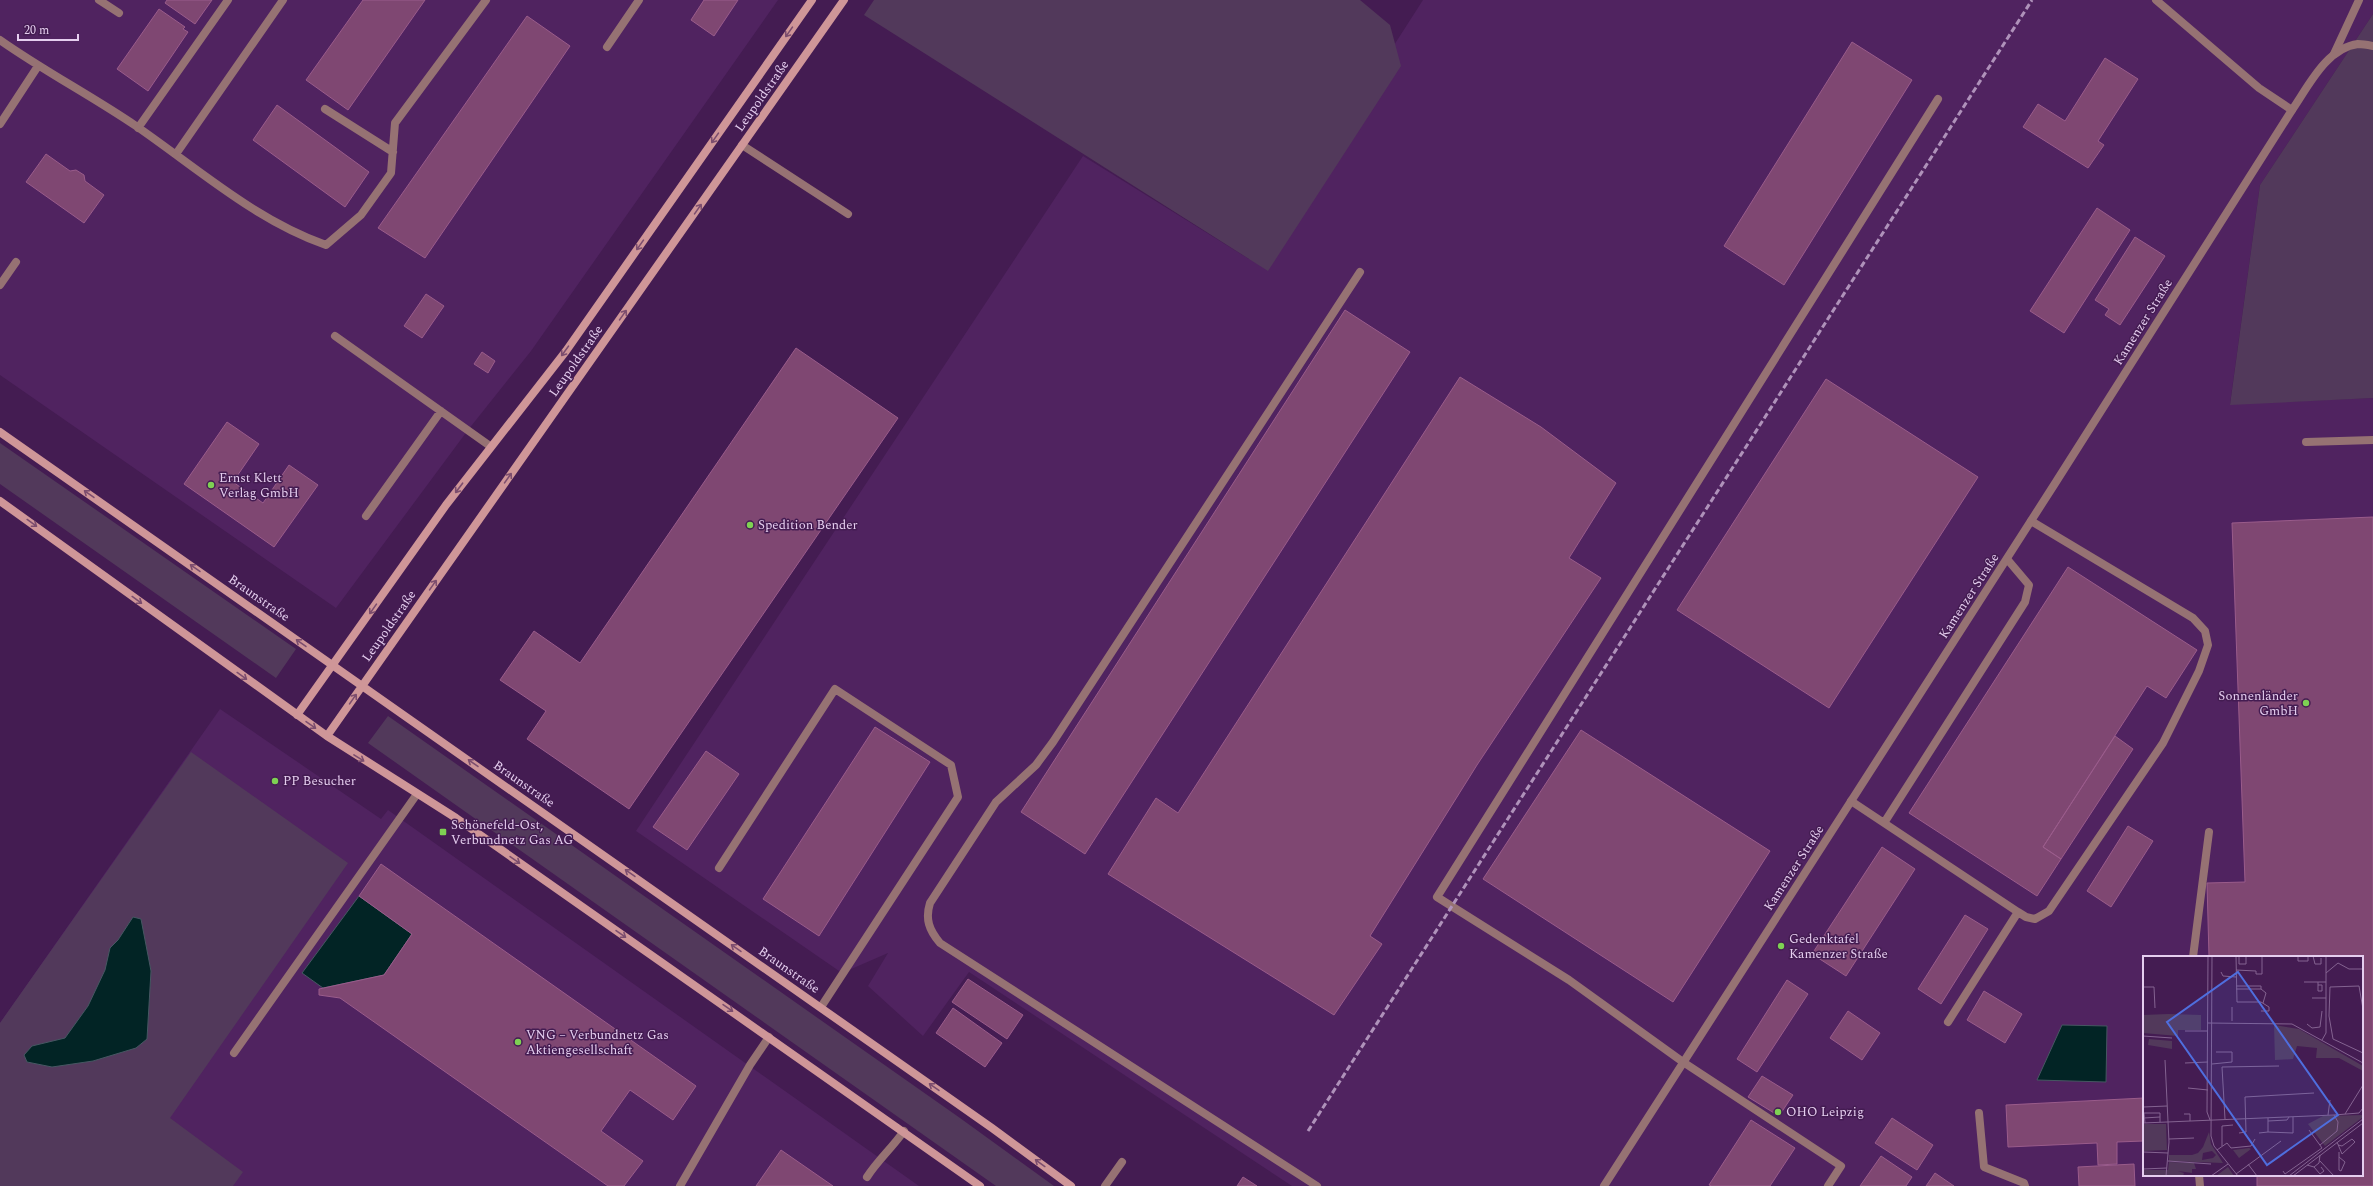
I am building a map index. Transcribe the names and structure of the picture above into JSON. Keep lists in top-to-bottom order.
{
  "streets": {
    "main road": ["Leupoldstraße", "Braunstraße"],
    "street": ["Kamenzer Straße"]
  },
  "crossings": [
    ["Leupoldstraße", "Braunstraße"]
  ],
  "places": {
    "other": [
      "Ernst Klett Verlag GmbH",
      "Spedition Bender",
      "Sonnenländer GmbH",
      "PP Besucher",
      "Gedenktafel Kamenzer Straße",
      "VNG – Verbundnetz Gas Aktiengesellschaft",
      "OHO Leipzig"
    ],
    "transit": ["Schönefeld-Ost, Verbundnetz Gas AG"]
  },
  "scale_bar": "20 m"
}
